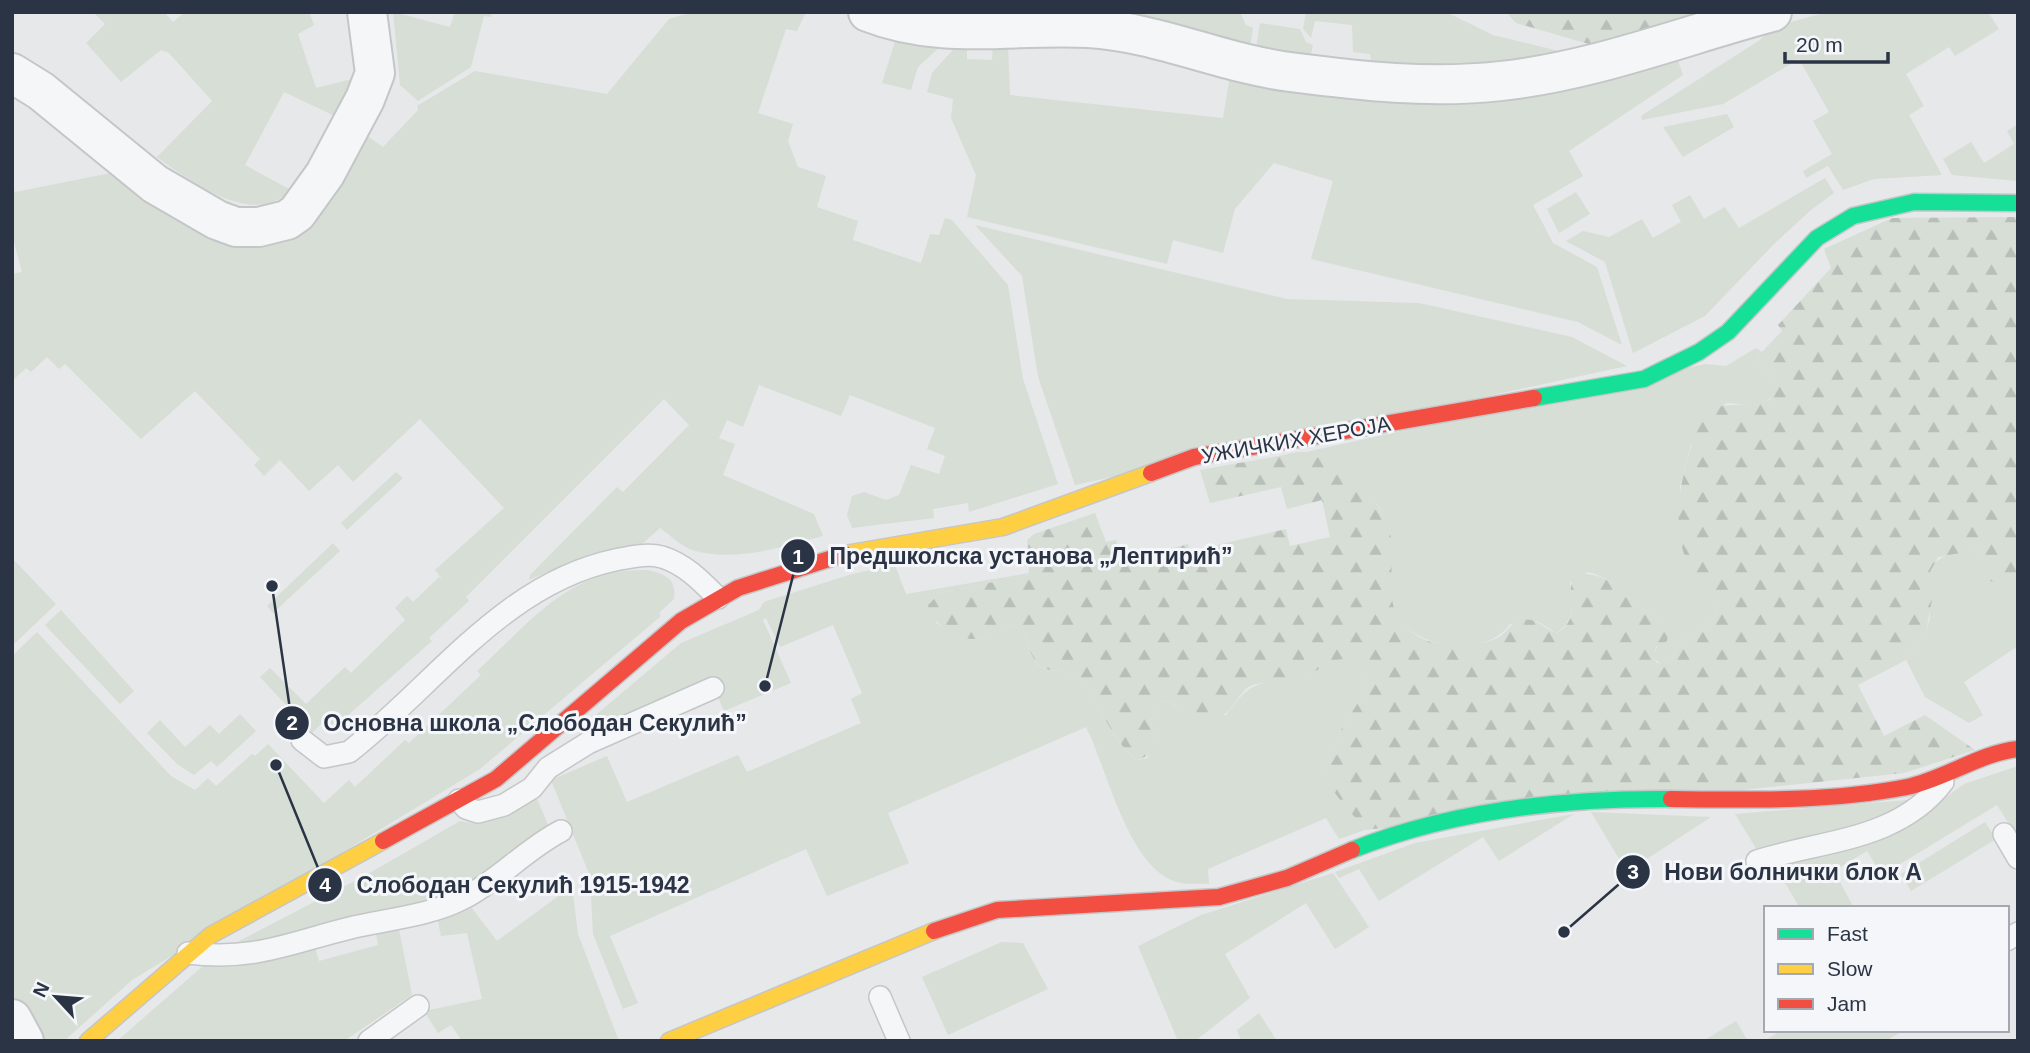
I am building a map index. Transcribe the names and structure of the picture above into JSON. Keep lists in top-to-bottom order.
{
  "streets": {
    "street": ["УЖИЧКИХ ХЕРОЈА"]
  },
  "places": [
    "Основна школа „Слободан Секулић”",
    "Предшколска установа „Лептирић”",
    "Слободан Секулић 1915-1942",
    "Нови болнички блок А"
  ],
  "legend": ["Fast", "Slow", "Jam"],
  "scale_bar": "20 m",
  "north": "top left"
}
